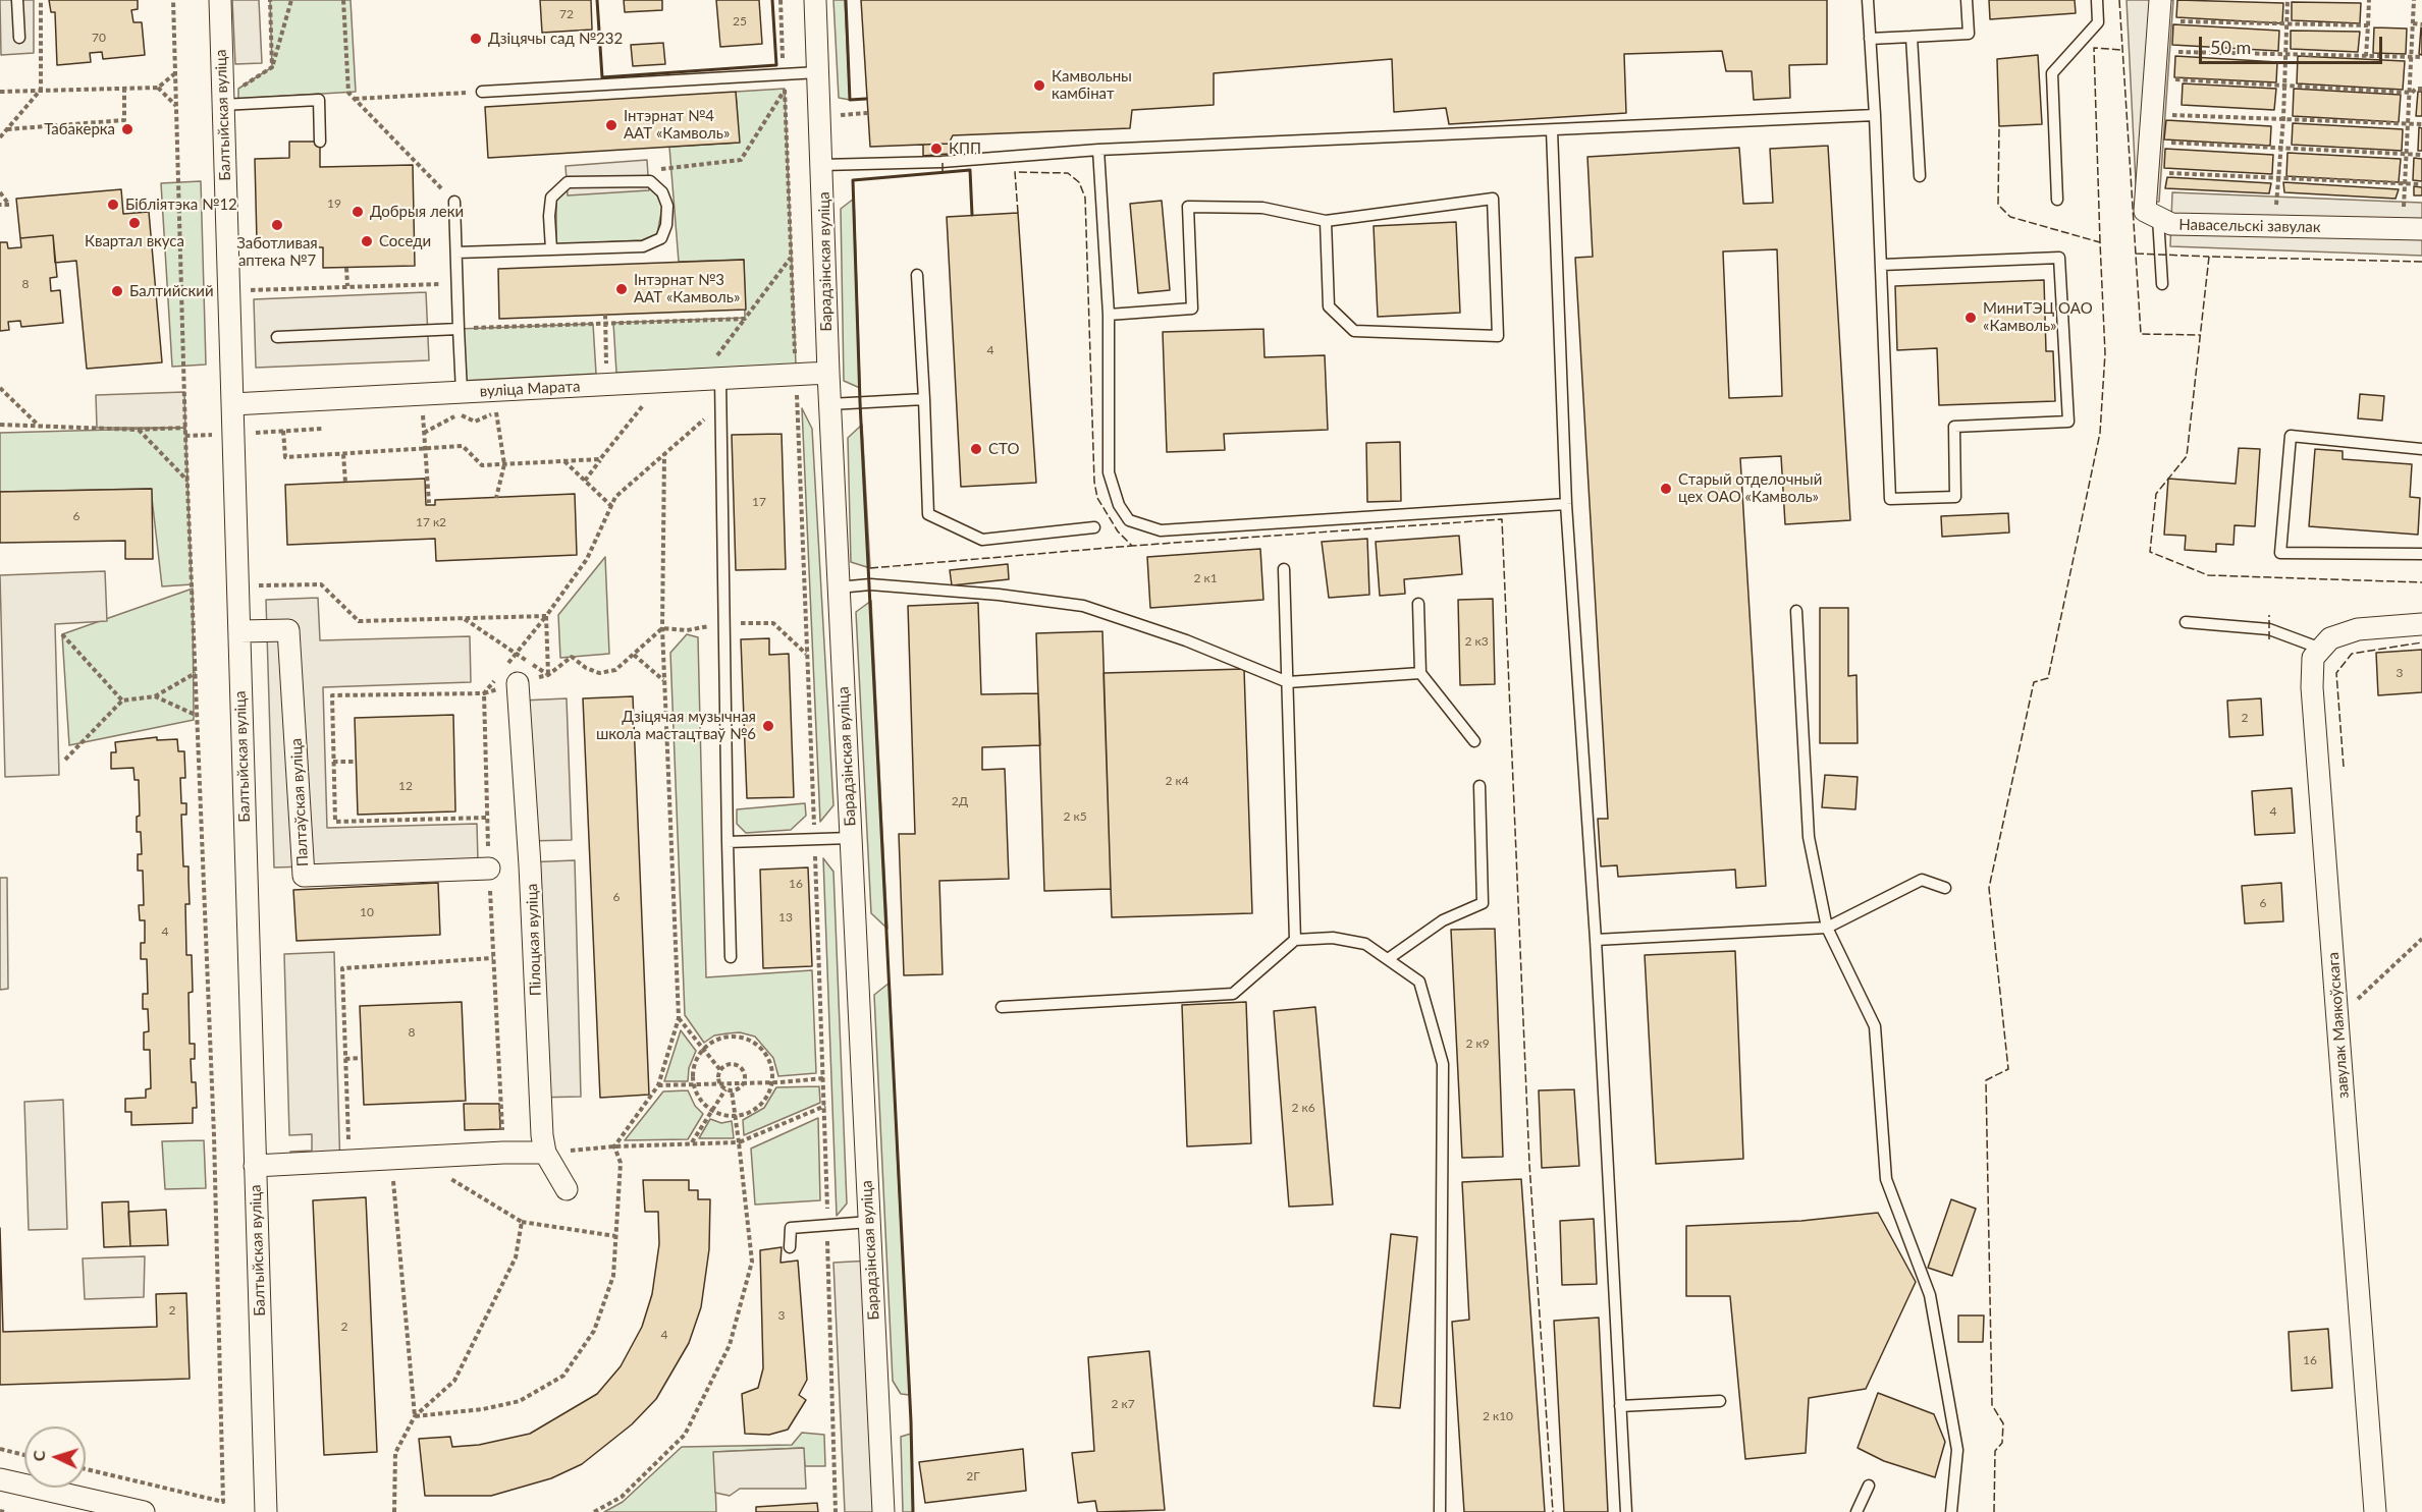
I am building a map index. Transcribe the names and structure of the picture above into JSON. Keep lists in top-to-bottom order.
{
  "streets": {
    "street": [
      "Балтыйская вуліца",
      "Навасельскі завулак",
      "Барадзінская вуліца",
      "вуліца Марата",
      "Палтаўская вуліца",
      "Пілоцкая вуліца",
      "завулак Маякоўскага"
    ]
  },
  "crossings": [
    ["Балтыйская вуліца", "вуліца Марата"],
    ["Балтыйская вуліца", "Палтаўская вуліца"],
    ["Барадзінская вуліца", "вуліца Марата"]
  ],
  "places": [
    "Дзіцячы сад №232",
    "Камвольны камбінат",
    "Інтэрнат №4 ААТ «Камволь»",
    "Табакерка",
    "КПП",
    "Бібліятэка №12",
    "Добрыя леки",
    "Квартал вкуса",
    "Заботливая аптека №7",
    "Соседи",
    "Інтэрнат №3 ААТ «Камволь»",
    "Балтийский",
    "МиниТЭЦ ОАО «Камволь»",
    "СТО",
    "Старый отделочный цех ОАО «Камволь»",
    "Дзіцячая музычная школа мастацтваў №6"
  ],
  "house_numbers": [
    "72",
    "25",
    "70",
    "19",
    "8",
    "4",
    "17",
    "6",
    "17 к2",
    "2 к1",
    "2 к3",
    "3",
    "2",
    "2 к4",
    "12",
    "2Д",
    "4",
    "2 к5",
    "16",
    "6",
    "6",
    "10",
    "13",
    "4",
    "8",
    "2 к9",
    "2 к6",
    "2",
    "3",
    "2",
    "4",
    "16",
    "2 к7",
    "2 к10",
    "2Г"
  ],
  "scale_bar": "50 m",
  "north": "left"
}
